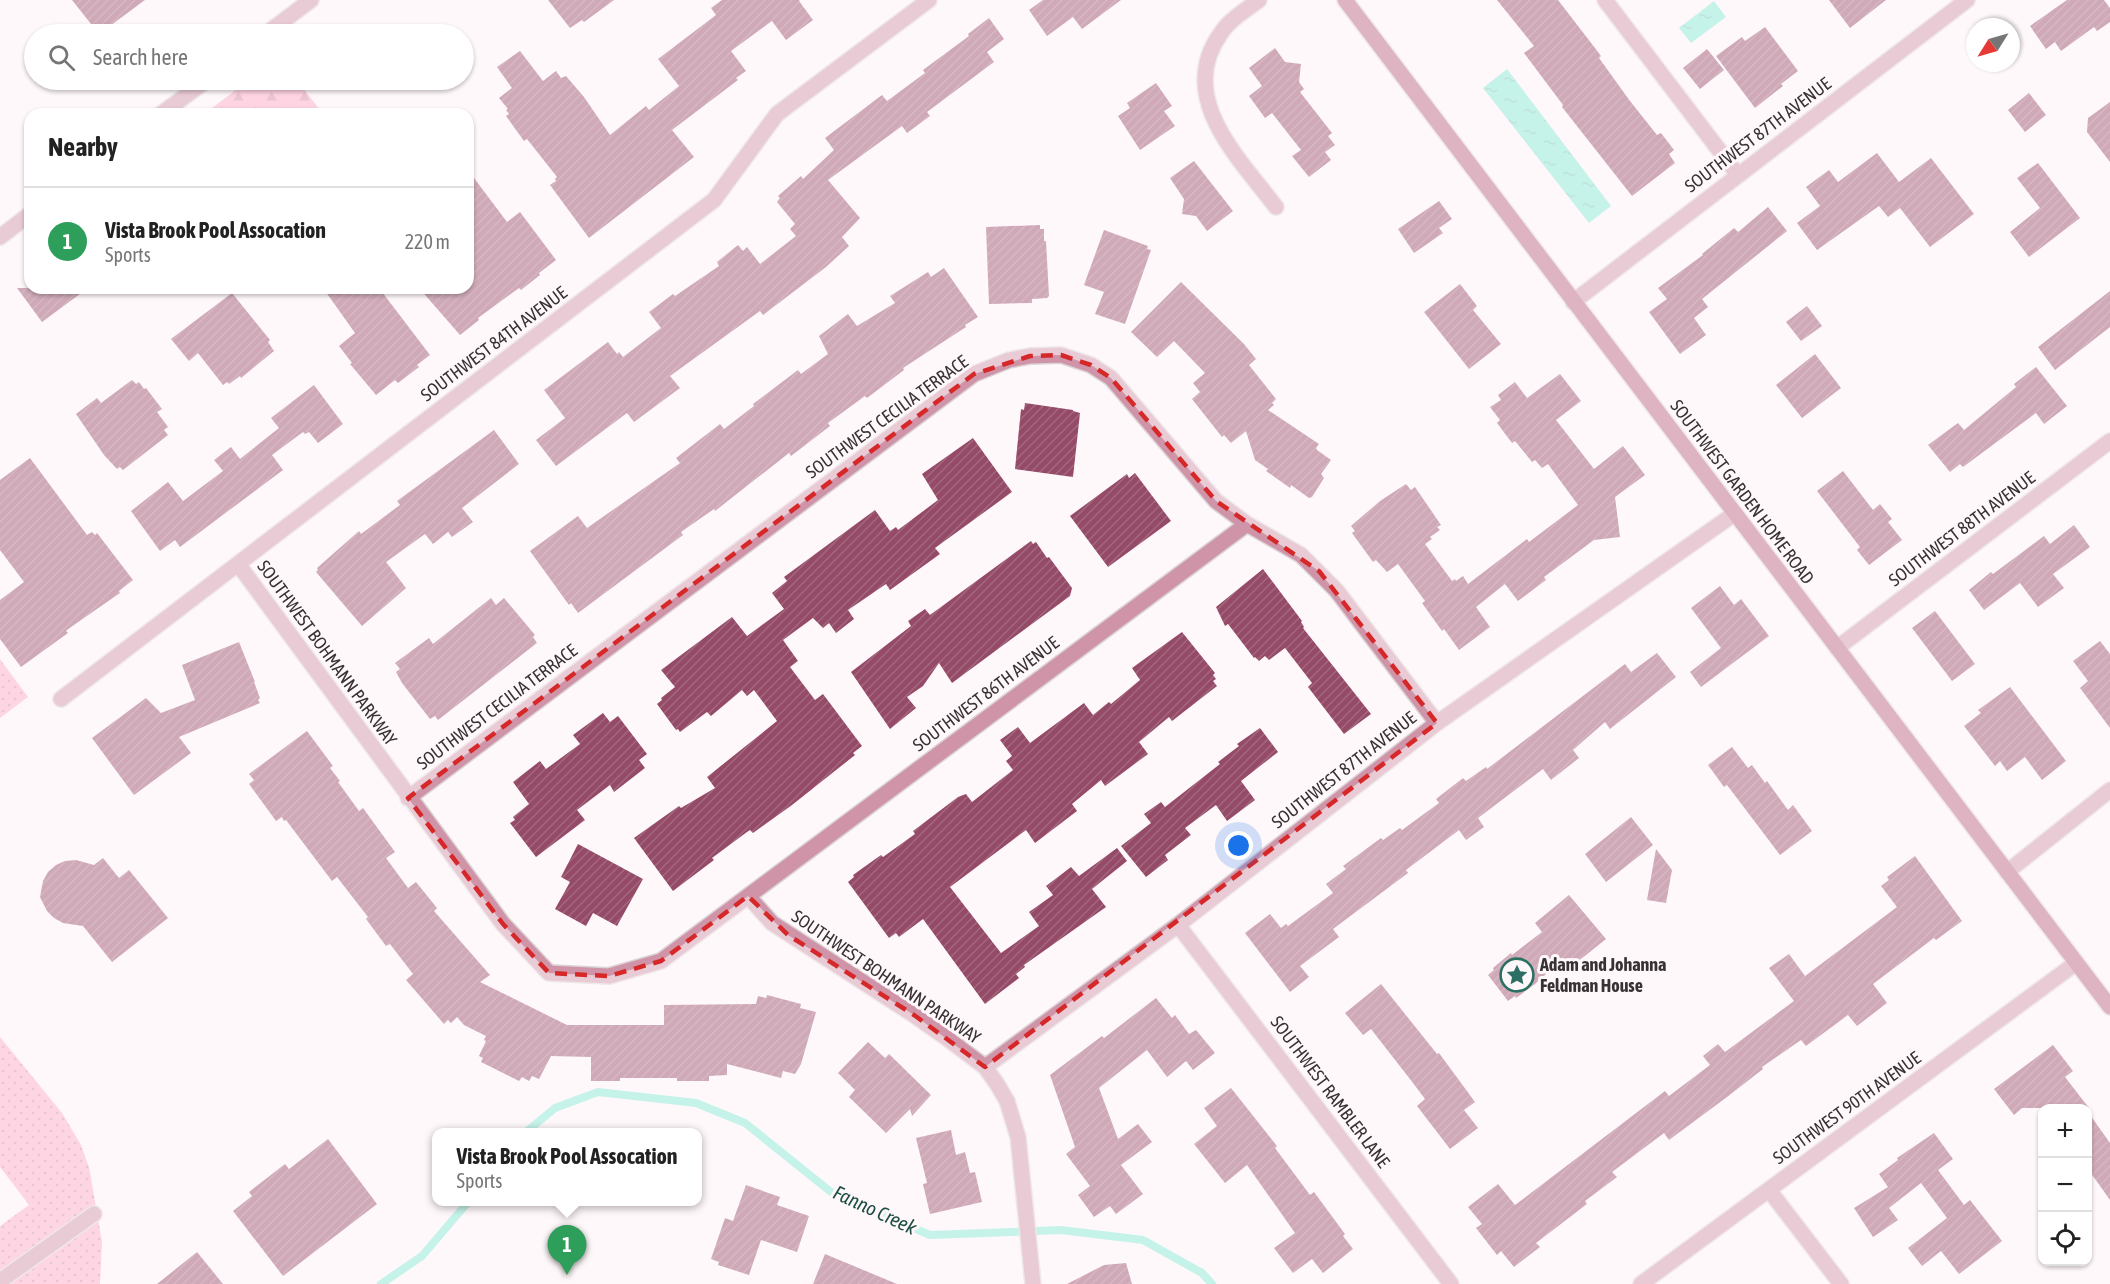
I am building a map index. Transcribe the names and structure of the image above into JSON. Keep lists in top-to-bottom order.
{
  "streets": {
    "main road": ["SOUTHWEST GARDEN HOME ROAD"],
    "street": [
      "SOUTHWEST 87TH AVENUE",
      "SOUTHWEST 84TH AVENUE",
      "SOUTHWEST CECILIA TERRACE",
      "SOUTHWEST 88TH AVENUE",
      "SOUTHWEST BOHMANN PARKWAY",
      "SOUTHWEST 86TH AVENUE",
      "SOUTHWEST RAMBLER LANE",
      "SOUTHWEST 90TH AVENUE"
    ]
  },
  "crossings": [
    ["SOUTHWEST 87TH AVENUE", "SOUTHWEST CECILIA TERRACE"],
    ["SOUTHWEST 87TH AVENUE", "SOUTHWEST GARDEN HOME ROAD"],
    ["SOUTHWEST 87TH AVENUE", "SOUTHWEST BOHMANN PARKWAY"],
    ["SOUTHWEST 87TH AVENUE", "SOUTHWEST RAMBLER LANE"],
    ["SOUTHWEST 84TH AVENUE", "SOUTHWEST BOHMANN PARKWAY"],
    ["SOUTHWEST CECILIA TERRACE", "SOUTHWEST BOHMANN PARKWAY"],
    ["SOUTHWEST CECILIA TERRACE", "SOUTHWEST 86TH AVENUE"],
    ["SOUTHWEST GARDEN HOME ROAD", "SOUTHWEST 88TH AVENUE"],
    ["SOUTHWEST GARDEN HOME ROAD", "SOUTHWEST 90TH AVENUE"],
    ["SOUTHWEST BOHMANN PARKWAY", "SOUTHWEST 86TH AVENUE"]
  ],
  "water": ["Fanno Creek"],
  "places": {
    "place": ["Adam and Johanna Feldman House"]
  },
  "north": "bottom left",
  "page": {
    "search": "Search here",
    "heading": "Nearby",
    "list": [
      {
        "mark": "1",
        "name": "Vista Brook Pool Assocation",
        "note": "Sports",
        "value": "220 m"
      }
    ],
    "map_buttons": ["+", "−"],
    "popup": ["Vista Brook Pool Assocation", "Sports"],
    "pins": "1"
  }
}
